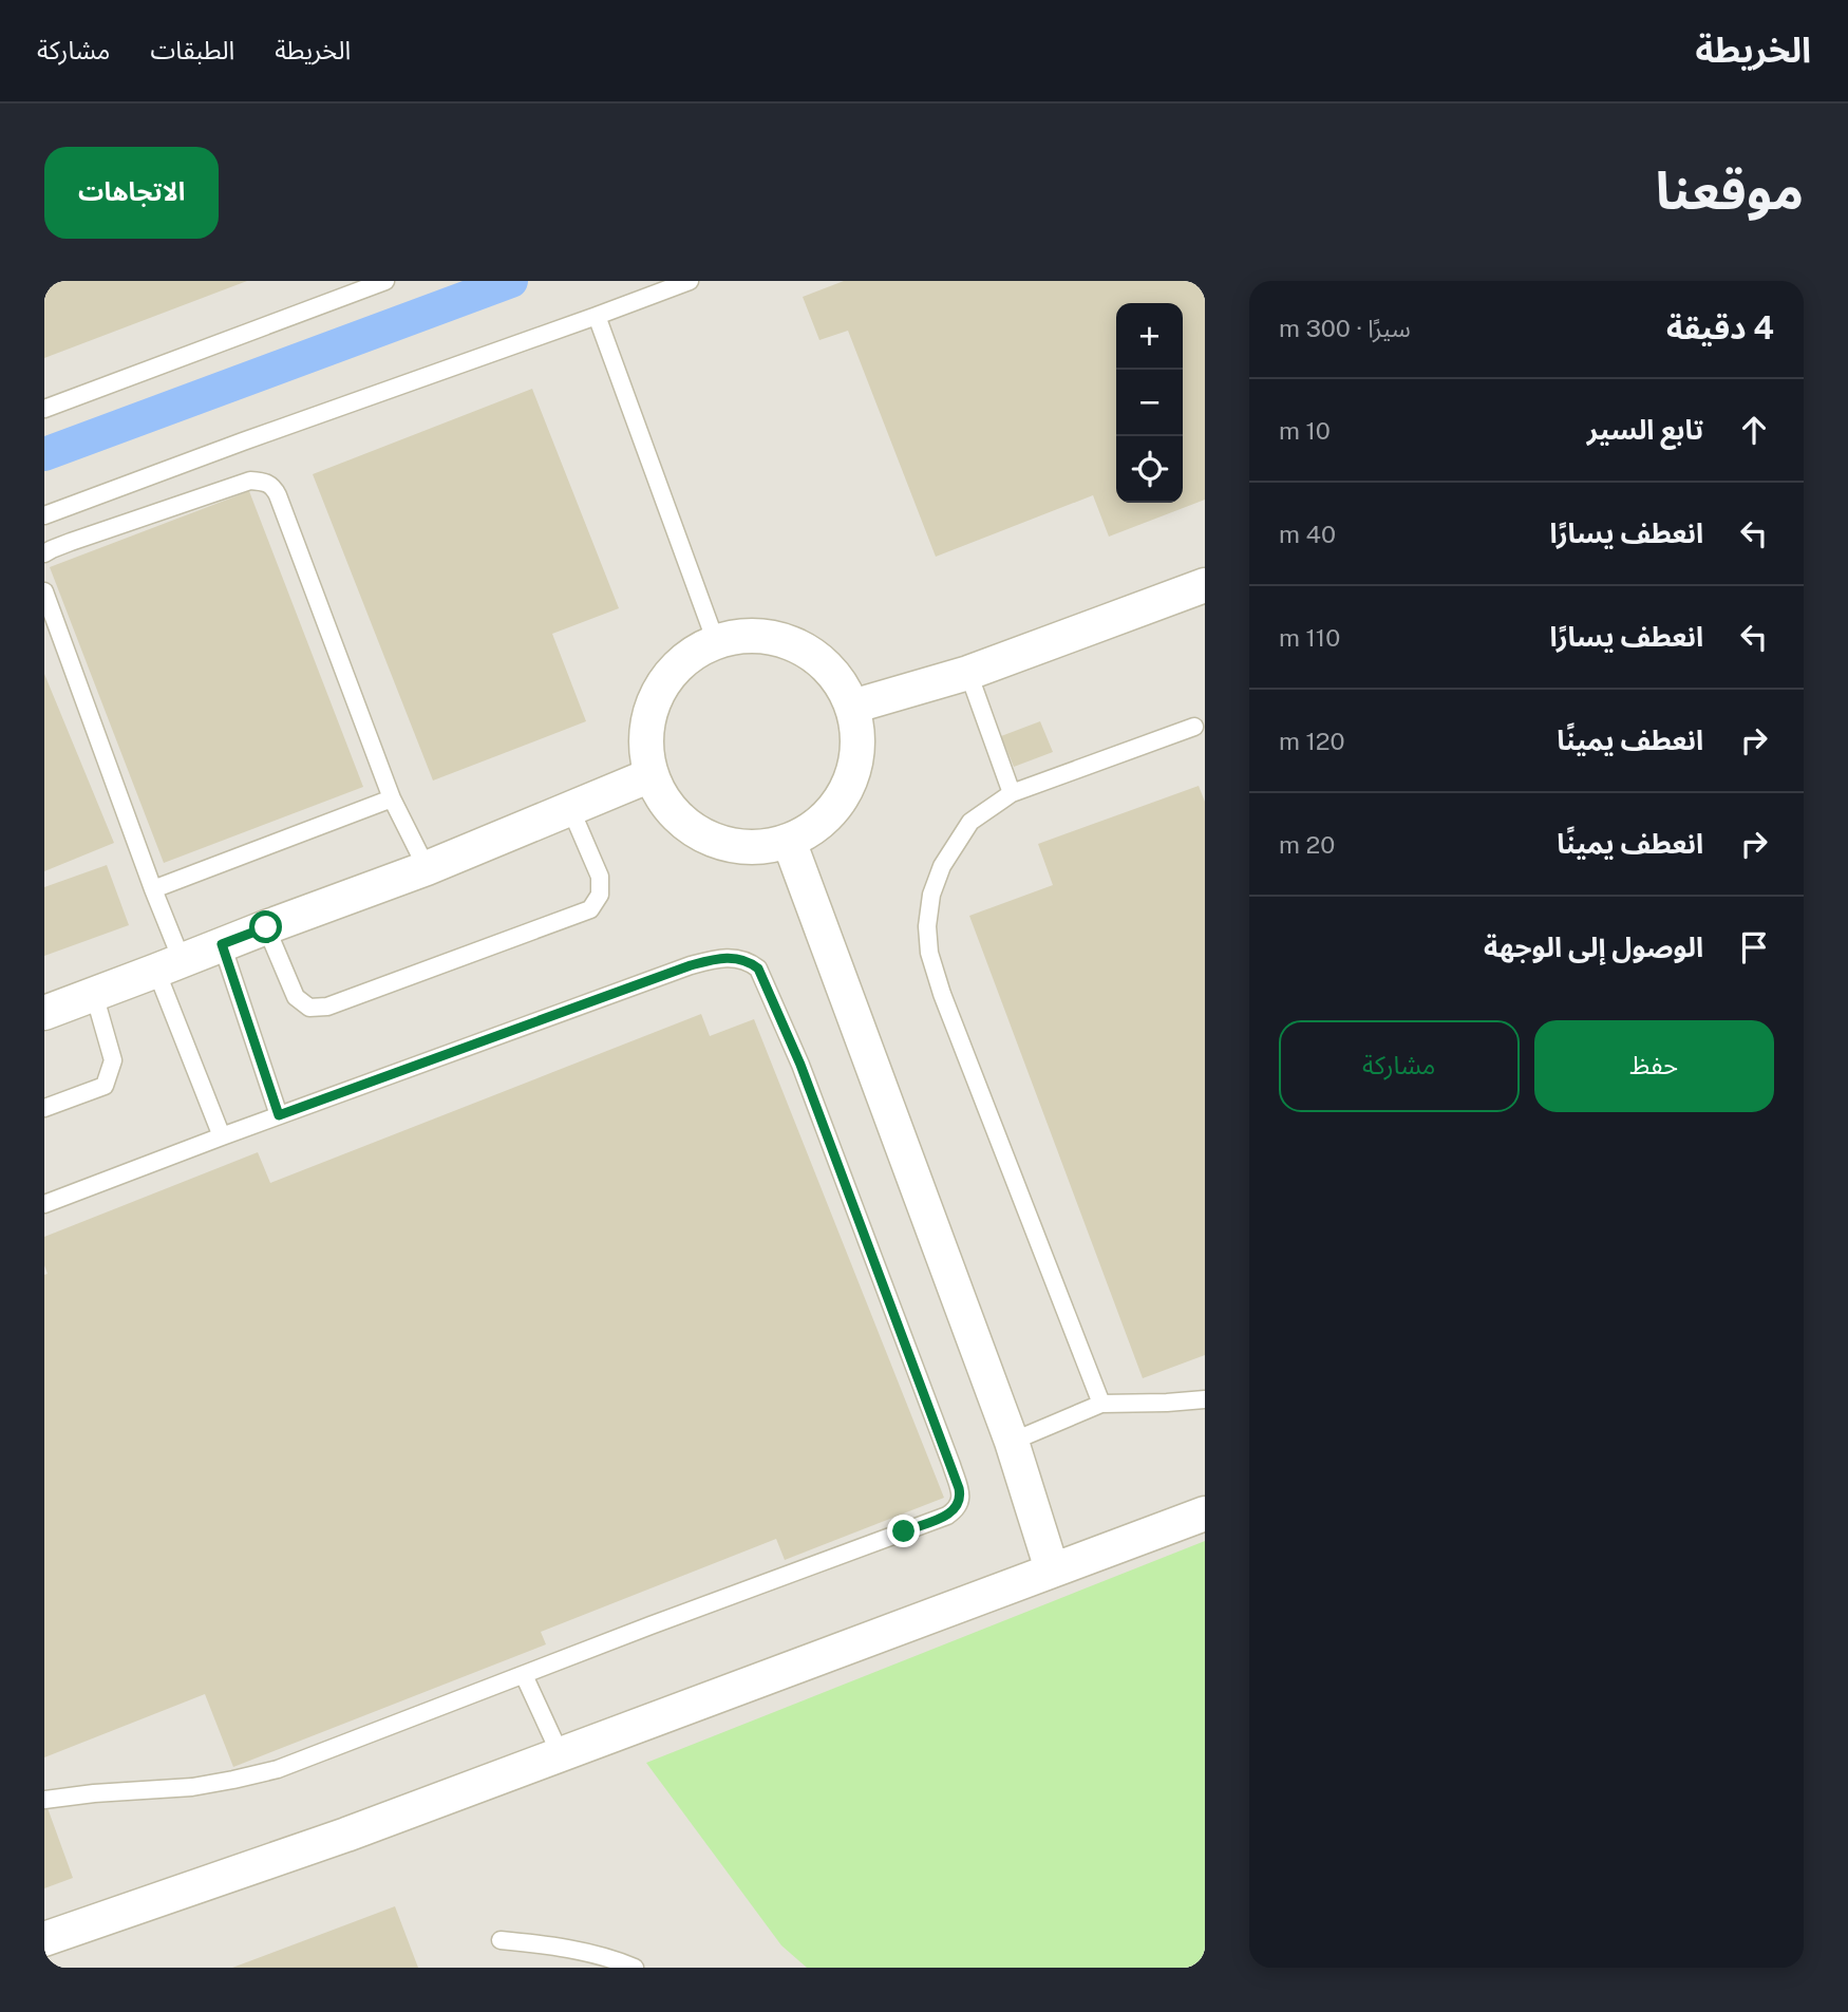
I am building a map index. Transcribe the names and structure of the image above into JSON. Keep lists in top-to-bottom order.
{
  "page": {
    "header": "الخريطة",
    "nav": ["الخريطة", "الطبقات", "مشاركة"],
    "title": "موقعنا",
    "buttons": [
      "الاتجاهات",
      ["حفظ", "مشاركة"]
    ],
    "heading": ["4 دقيقة", "سيرًا · 300 m"],
    "map_buttons": ["+", "−"],
    "list": [
      ["تابع السير", "10 m"],
      ["انعطف يسارًا", "40 m"],
      ["انعطف يسارًا", "110 m"],
      ["انعطف يمينًا", "120 m"],
      ["انعطف يمينًا", "20 m"],
      "الوصول إلى الوجهة"
    ]
  }
}
